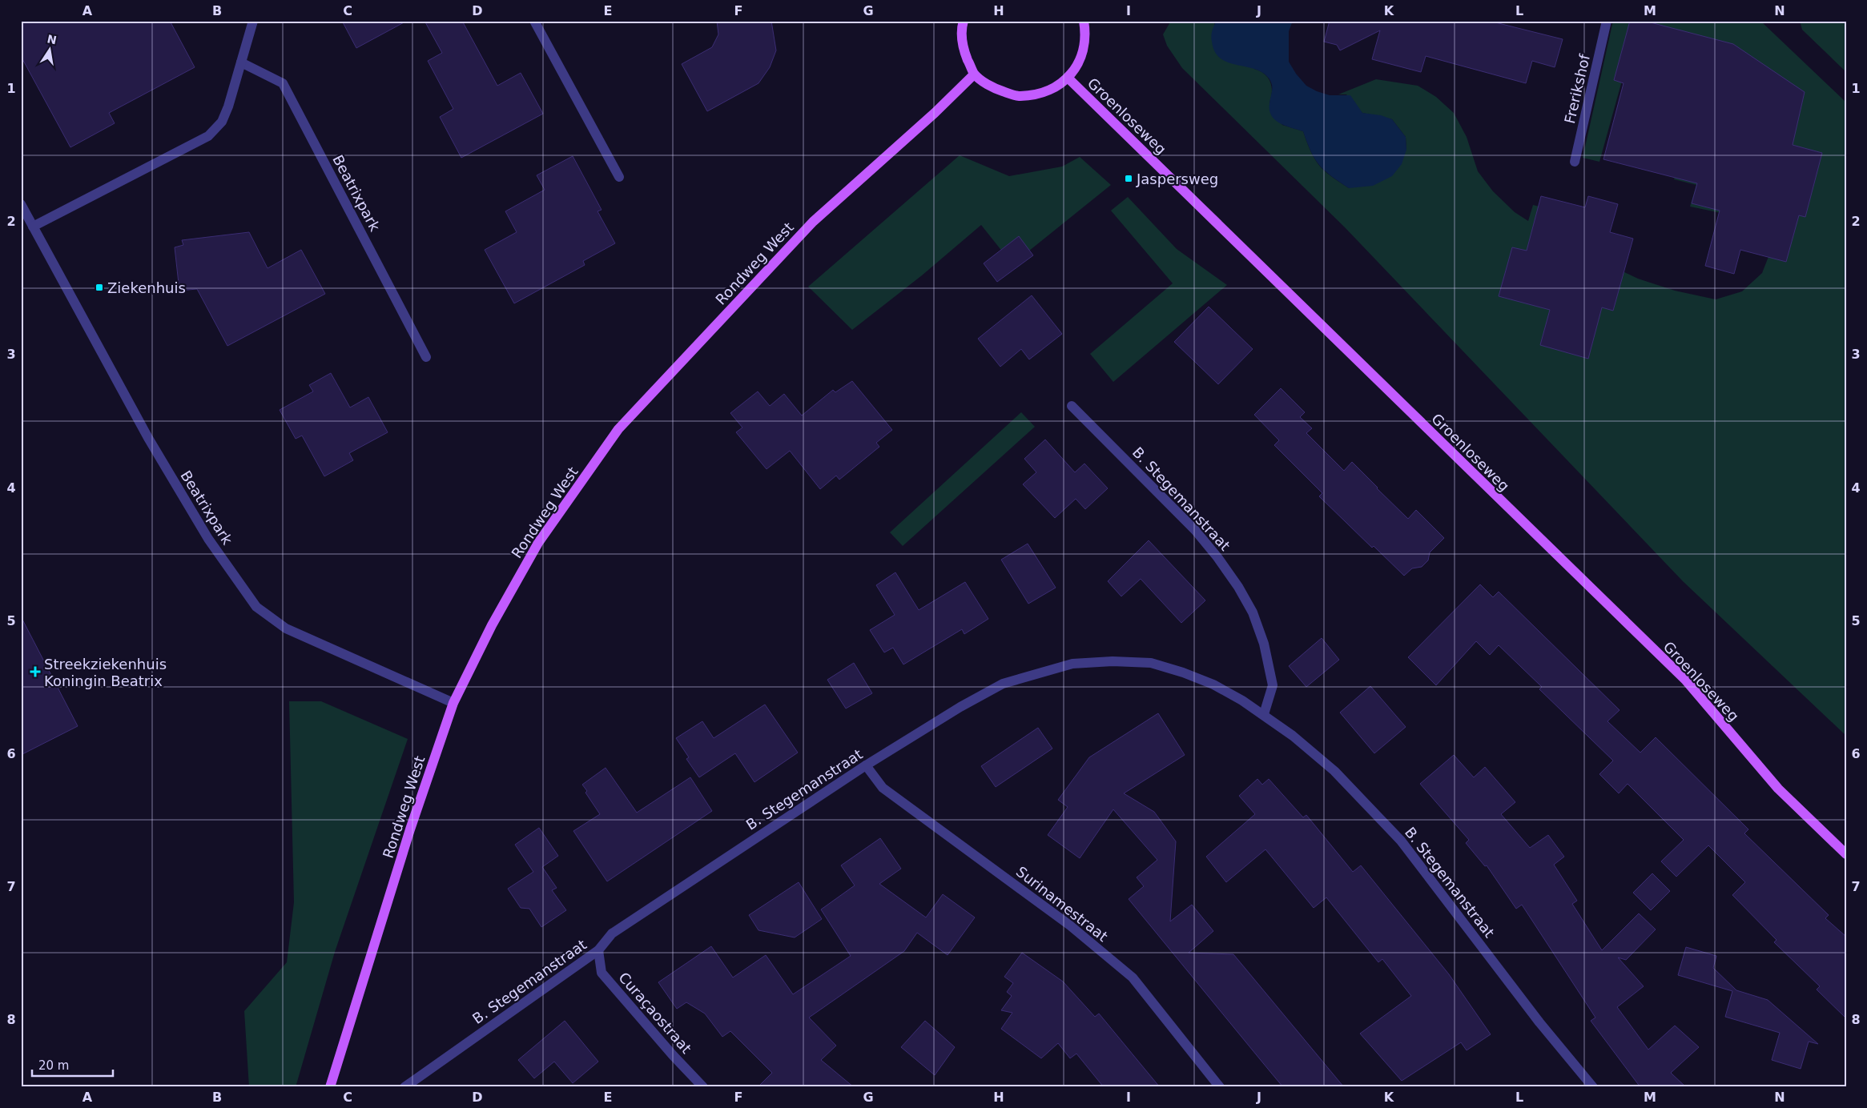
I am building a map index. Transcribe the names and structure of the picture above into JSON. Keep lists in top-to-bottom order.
{
  "streets": {
    "main road": ["Groenloseweg", "Rondweg West"],
    "street": [
      "Frerikshof",
      "Beatrixpark",
      "B. Stegemanstraat",
      "Surinamestraat",
      "Curaçaostraat"
    ]
  },
  "crossings": [
    ["Beatrixpark", "Rondweg West"],
    ["B. Stegemanstraat", "Surinamestraat"],
    ["B. Stegemanstraat", "Curaçaostraat"]
  ],
  "places": {
    "transit": ["Jaspersweg", "Ziekenhuis"],
    "health": ["Streekziekenhuis Koningin Beatrix"]
  },
  "scale_bar": "20 m",
  "north": "top",
  "grid": {
    "columns": [
      "A",
      "B",
      "C",
      "D",
      "E",
      "F",
      "G",
      "H",
      "I",
      "J",
      "K",
      "L",
      "M",
      "N"
    ],
    "rows": [
      "1",
      "2",
      "3",
      "4",
      "5",
      "6",
      "7",
      "8"
    ]
  }
}
